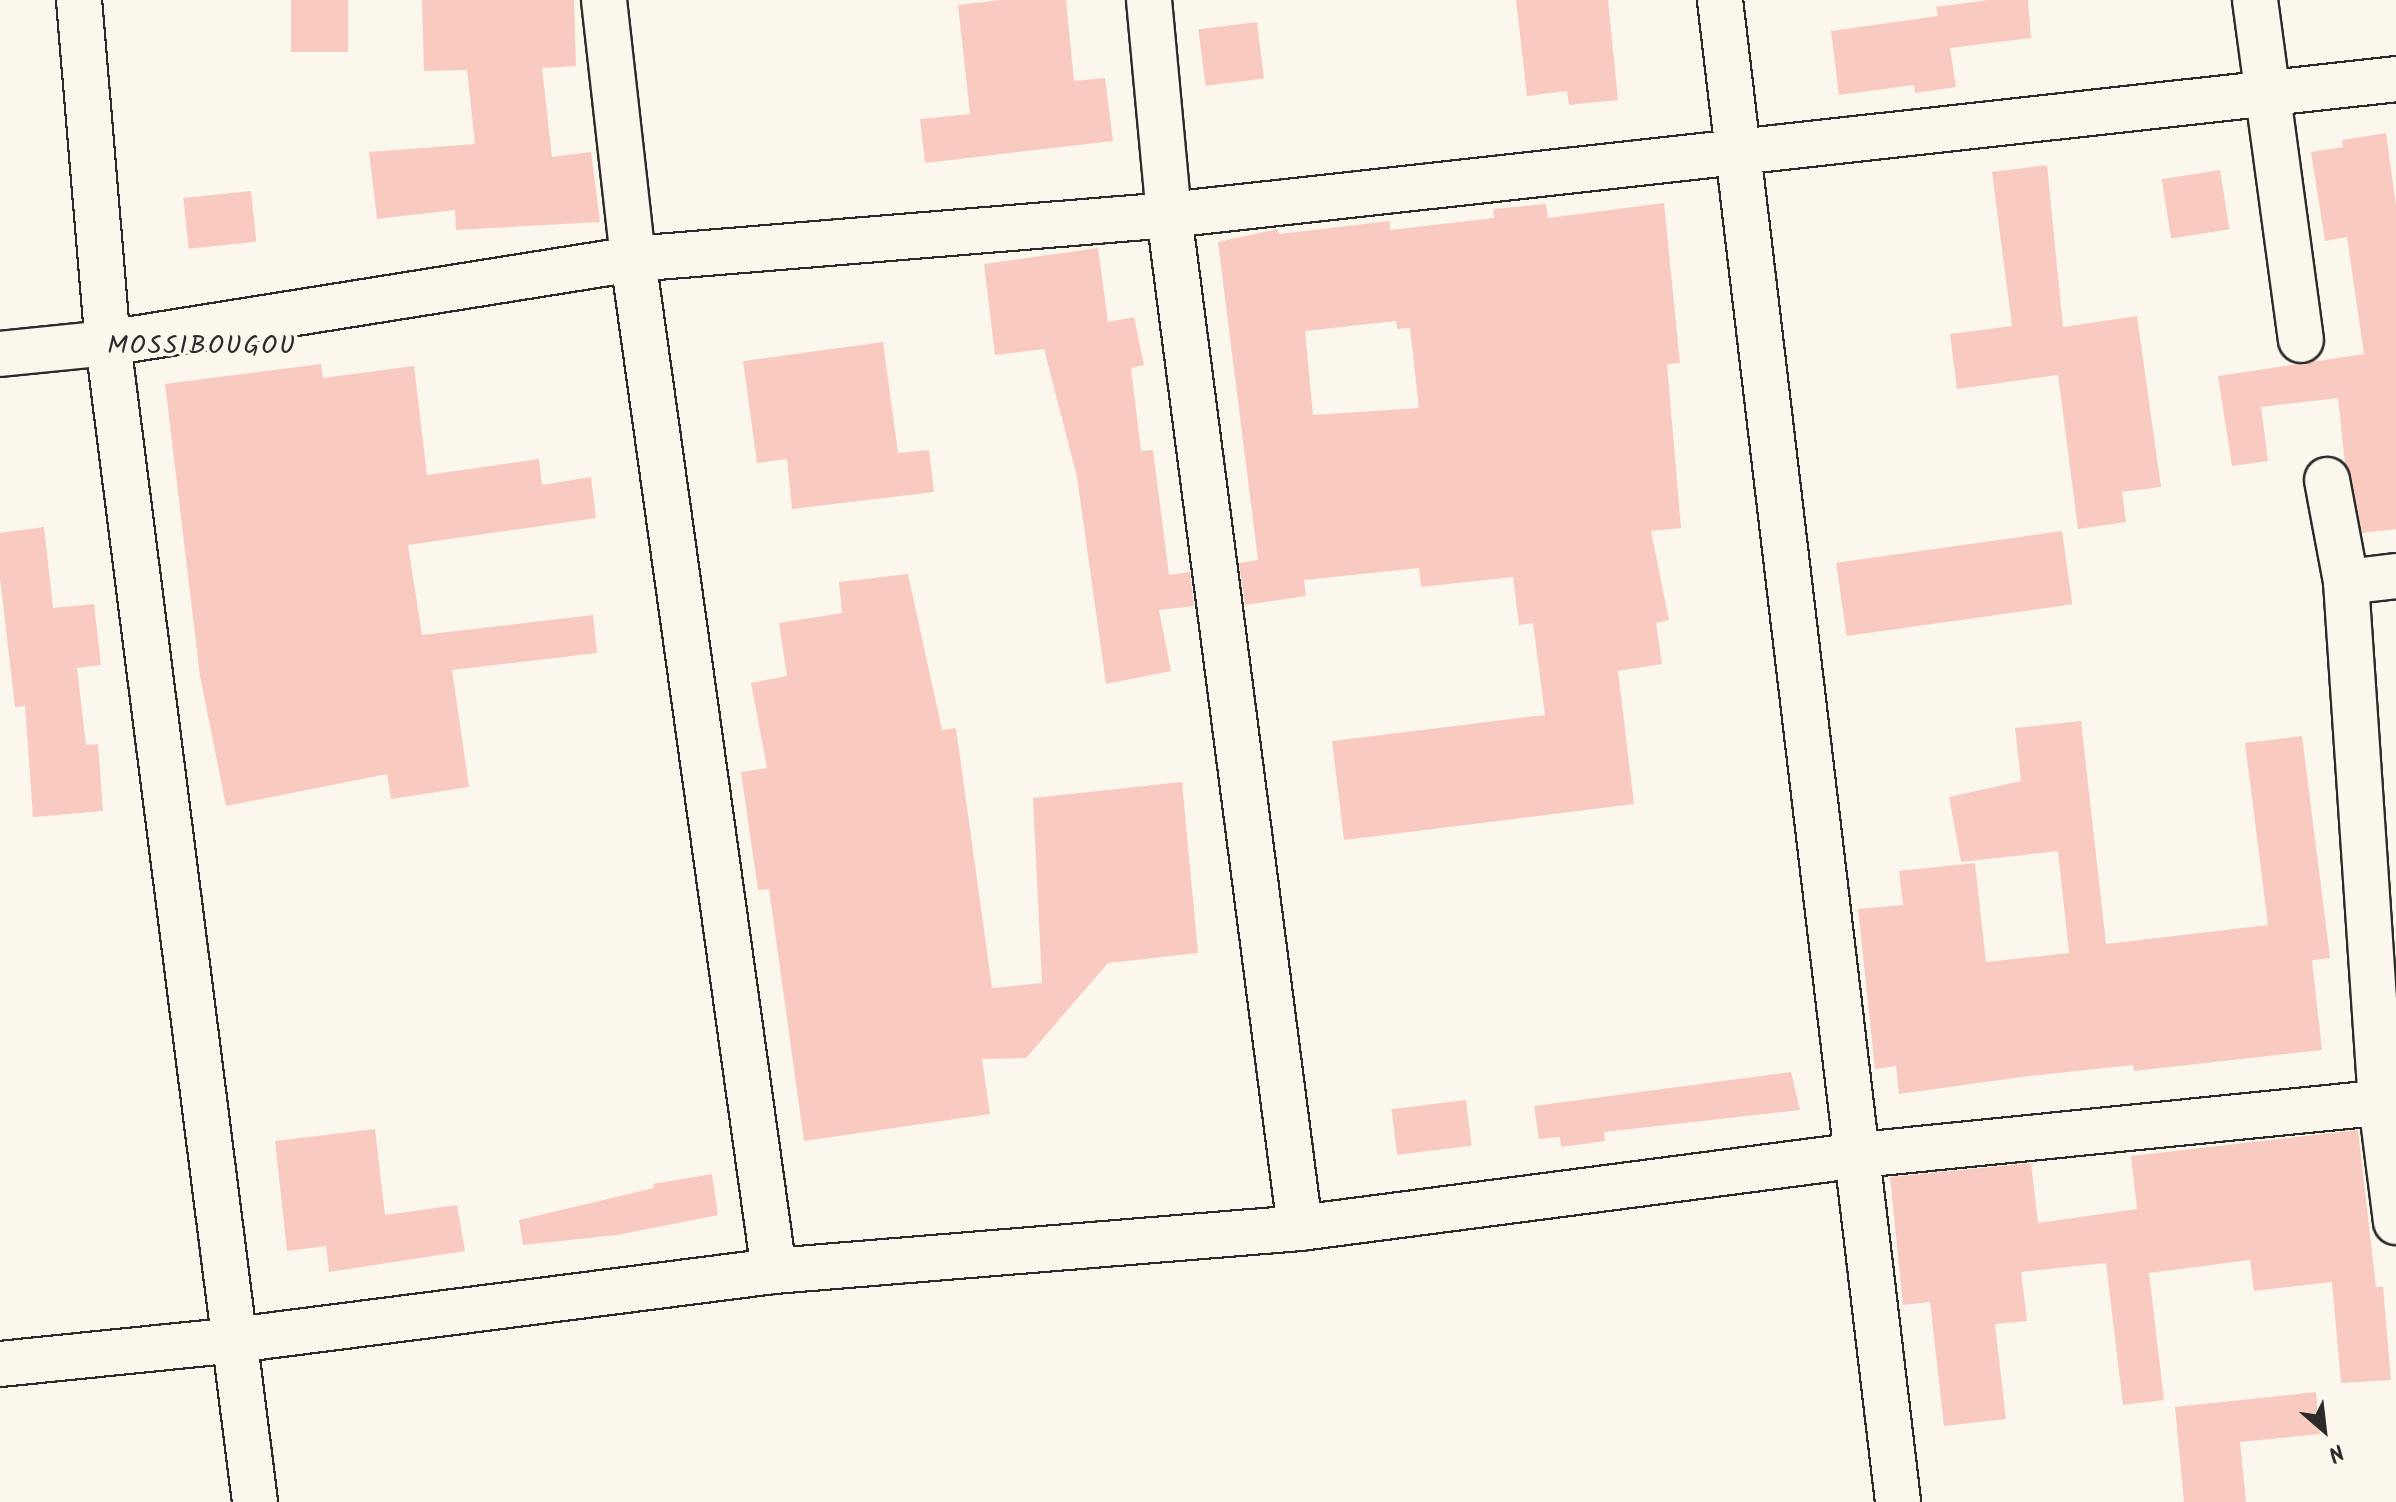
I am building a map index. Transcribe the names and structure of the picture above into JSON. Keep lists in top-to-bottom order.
{
  "districts": ["MOSSIBOUGOU"],
  "north": "bottom right"
}
